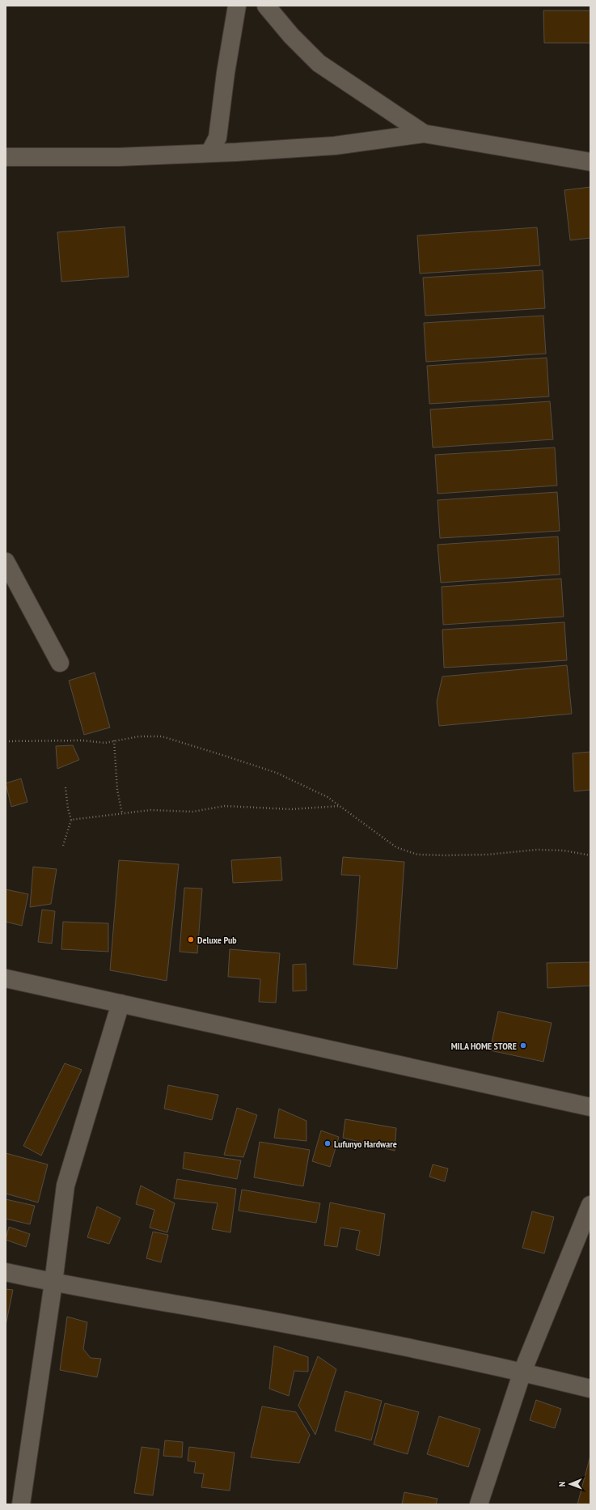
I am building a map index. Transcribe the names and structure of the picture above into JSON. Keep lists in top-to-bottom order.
{
  "places": ["Deluxe Pub", "MILA HOME STORE", "Lufunyo Hardware"],
  "north": "left"
}
